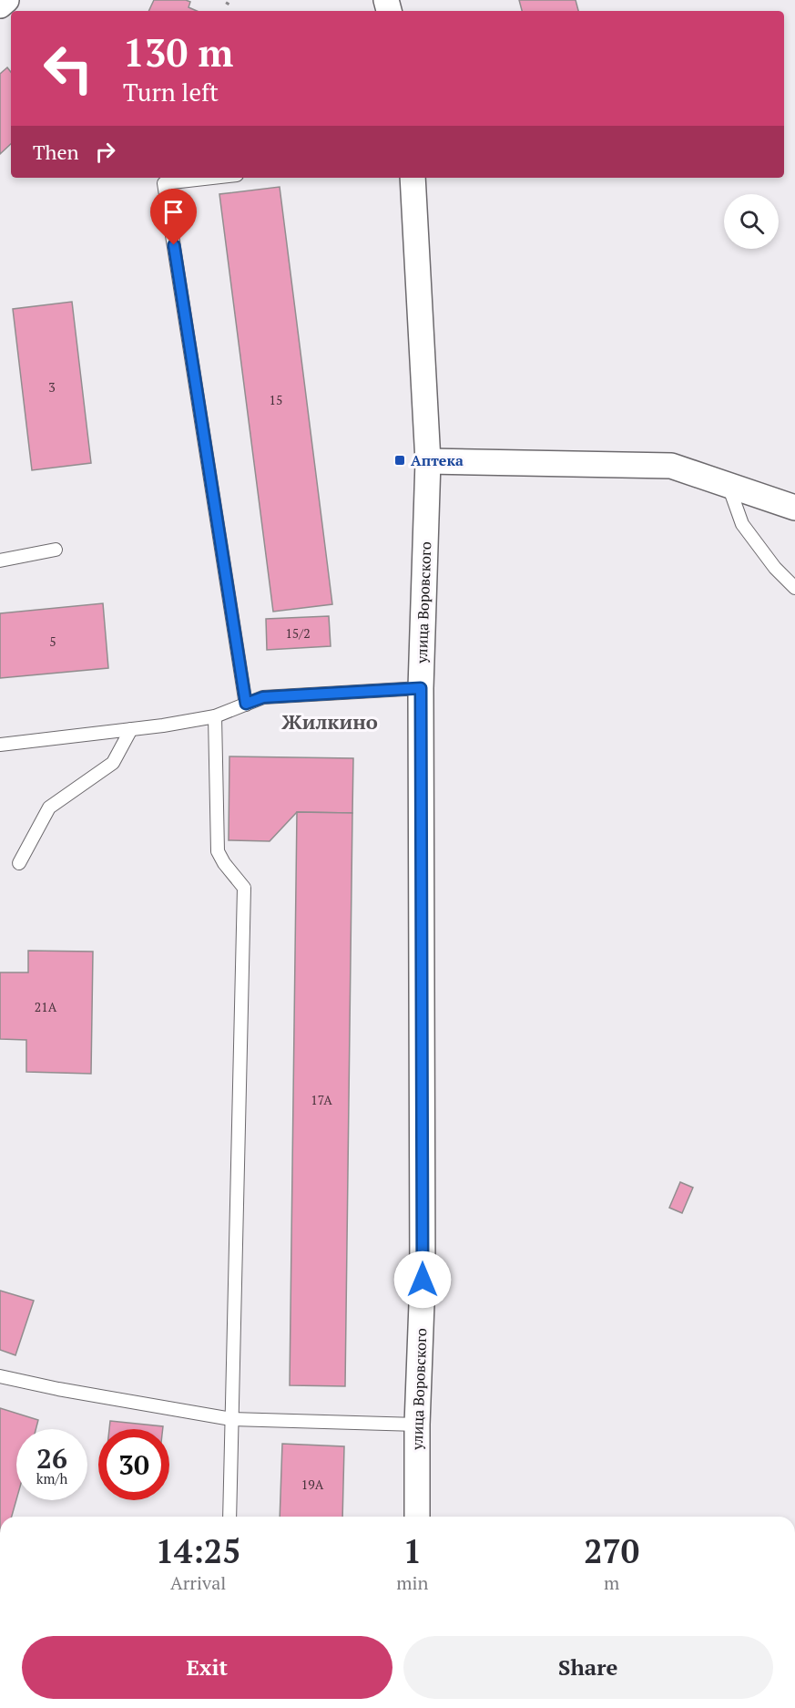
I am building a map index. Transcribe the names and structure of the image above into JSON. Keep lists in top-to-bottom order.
{
  "streets": {
    "street": ["улица Воровского"]
  },
  "districts": ["Жилкино"],
  "places": {
    "transit": ["Аптека"]
  },
  "house_numbers": [
    "3",
    "15",
    "15/2",
    "5",
    "21А",
    "17А",
    "19А"
  ],
  "page": {
    "turn": ["130 m", "Turn left"],
    "then": "Then",
    "speed": "26 km/h",
    "limit": "30",
    "eta": [
      "14:25",
      "Arrival",
      "1",
      "min",
      "270",
      "m"
    ],
    "buttons": ["Exit", "Share"]
  }
}
